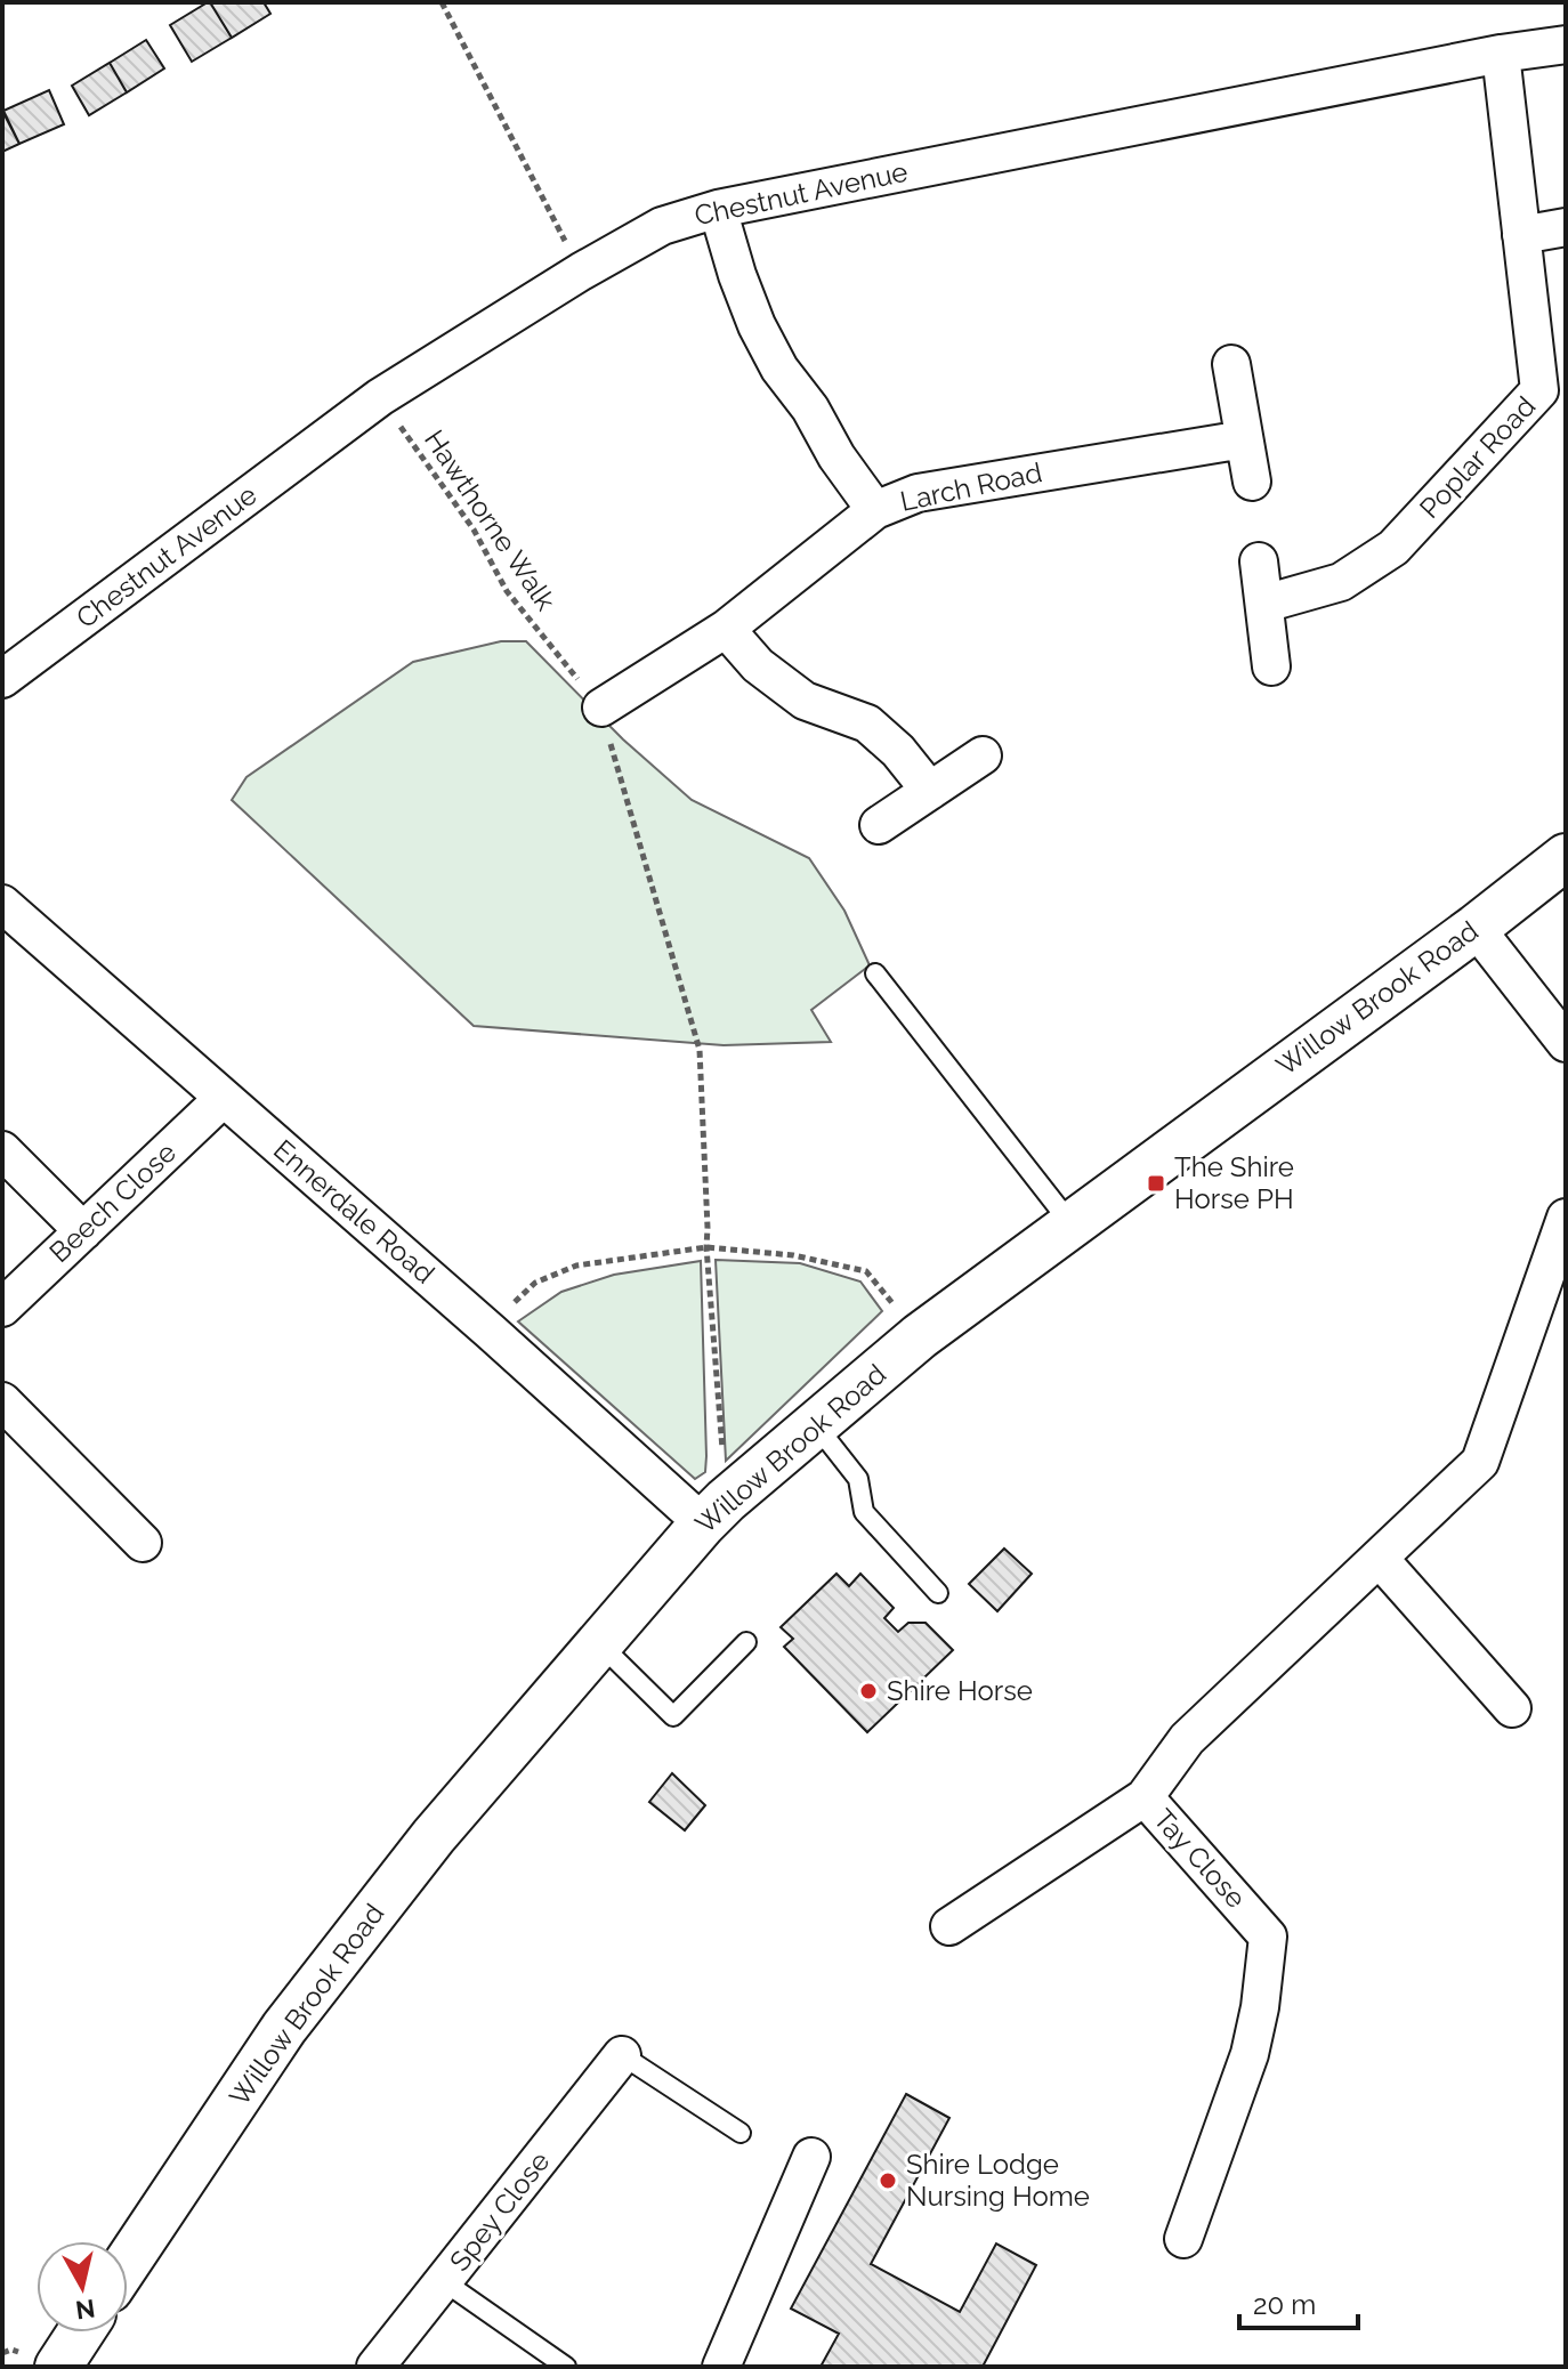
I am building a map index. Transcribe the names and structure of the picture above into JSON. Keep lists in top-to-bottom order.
{
  "streets": {
    "street": [
      "Chestnut Avenue",
      "Poplar Road",
      "Larch Road",
      "Willow Brook Road",
      "Beech Close",
      "Ennerdale Road",
      "Tay Close",
      "Spey Close"
    ],
    "path": ["Hawthorne Walk"]
  },
  "crossings": [
    ["Chestnut Avenue", "Poplar Road"],
    ["Chestnut Avenue", "Larch Road"],
    ["Chestnut Avenue", "Hawthorne Walk"],
    ["Willow Brook Road", "Ennerdale Road"],
    ["Beech Close", "Ennerdale Road"]
  ],
  "places": {
    "transit": ["The Shire Horse PH"],
    "other": ["Shire Horse", "Shire Lodge Nursing Home"]
  },
  "scale_bar": "20 m",
  "north": "bottom"
}
